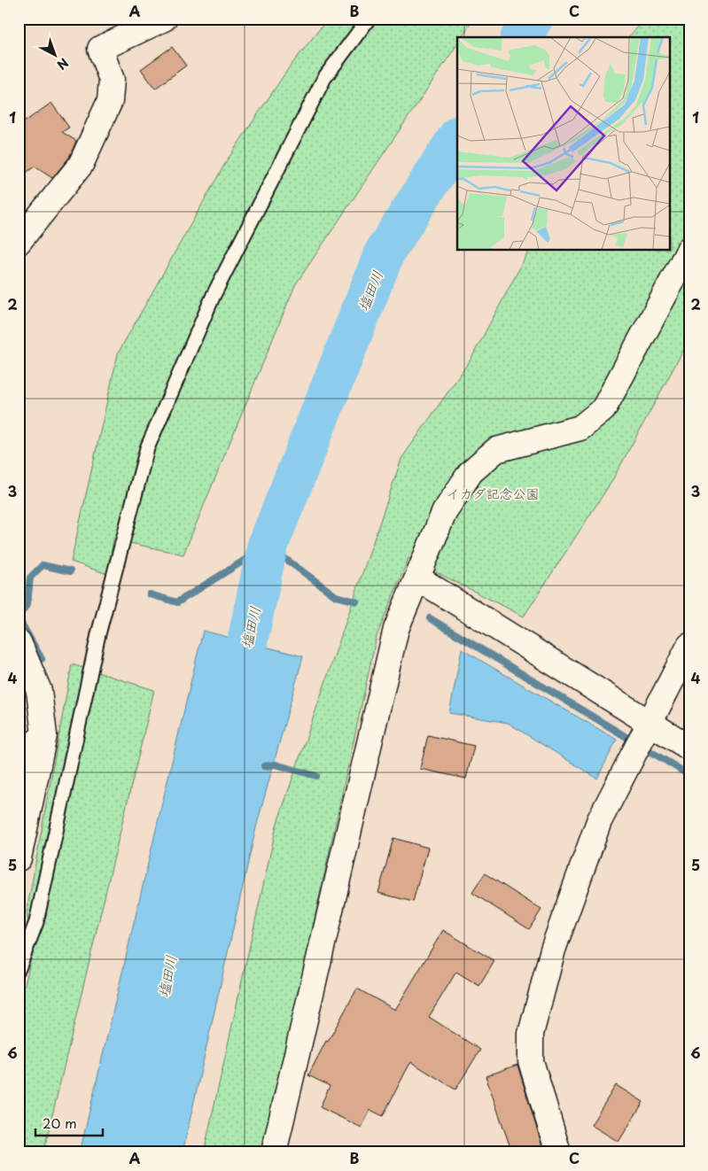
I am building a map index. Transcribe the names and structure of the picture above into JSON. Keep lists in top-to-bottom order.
{
  "water": ["塩田川"],
  "parks": ["イカダ記念公園"],
  "scale_bar": "20 m",
  "north": "bottom right",
  "grid": {
    "columns": ["A", "B", "C"],
    "rows": [
      "1",
      "2",
      "3",
      "4",
      "5",
      "6"
    ]
  }
}
